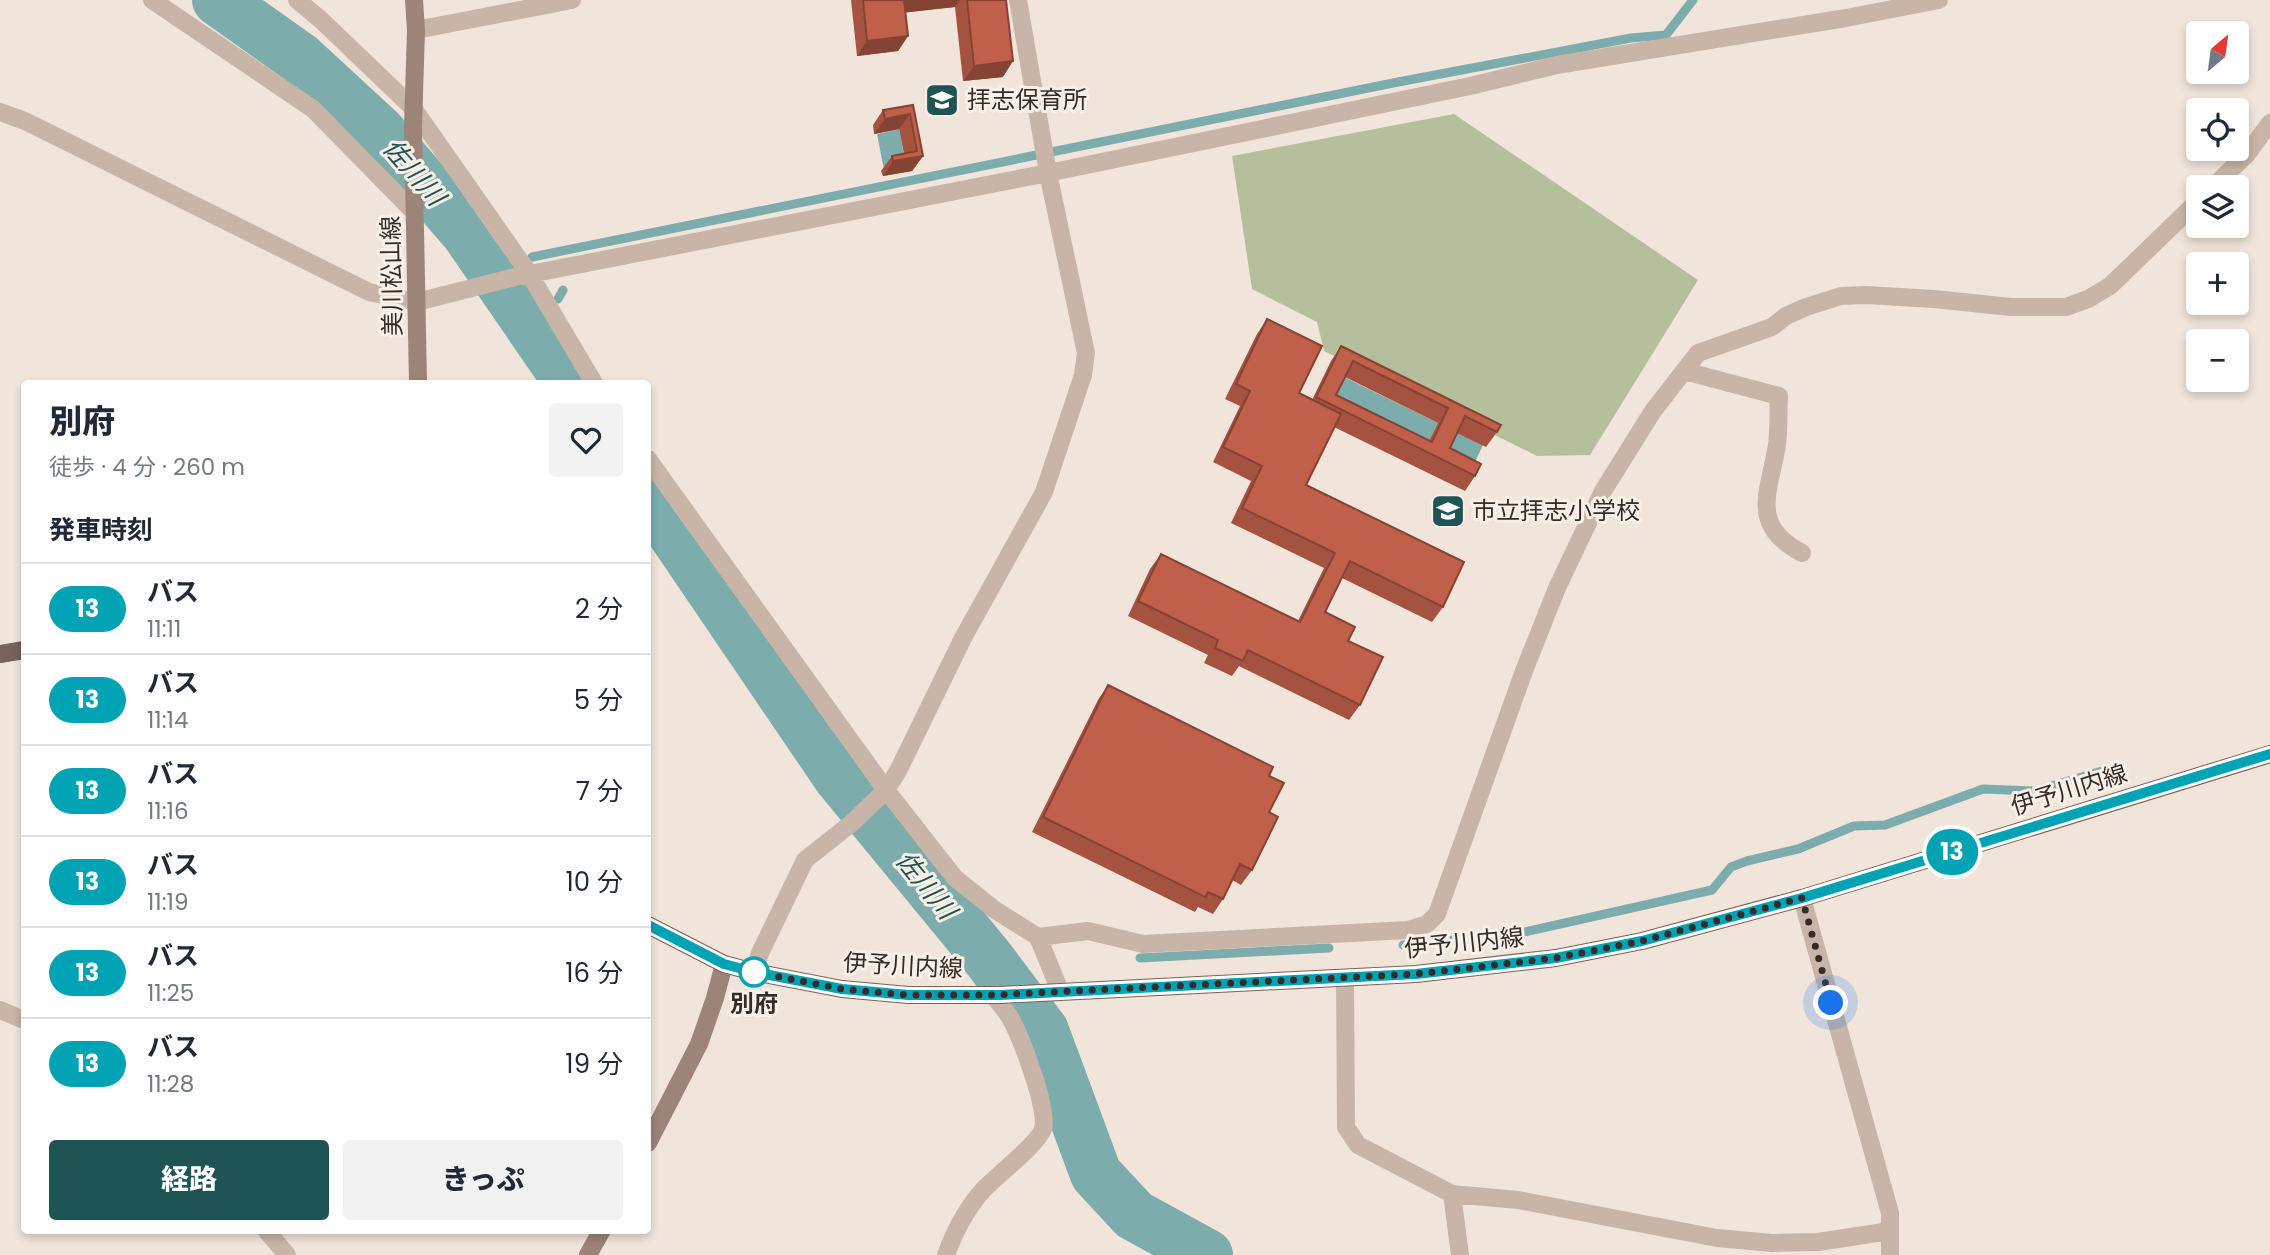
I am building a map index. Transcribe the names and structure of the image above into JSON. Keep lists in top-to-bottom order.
{
  "streets": {
    "main road": ["美川松山線", "伊予川内線"]
  },
  "water": ["佐川川"],
  "places": {
    "school or university": ["拝志保育所", "市立拝志小学校"],
    "other": ["別府"]
  },
  "lines": ["bus line 13"],
  "north": "top right",
  "page": {
    "on_map": "13",
    "map_buttons": ["+", "−"],
    "heading": [
      ["別府", "徒歩 · 4 分 · 260 m"],
      "発車時刻"
    ],
    "list": [
      {
        "mark": "13",
        "name": "バス",
        "note": "11:11",
        "value": "2 分"
      },
      {
        "mark": "13",
        "name": "バス",
        "note": "11:14",
        "value": "5 分"
      },
      {
        "mark": "13",
        "name": "バス",
        "note": "11:16",
        "value": "7 分"
      },
      {
        "mark": "13",
        "name": "バス",
        "note": "11:19",
        "value": "10 分"
      },
      {
        "mark": "13",
        "name": "バス",
        "note": "11:25",
        "value": "16 分"
      },
      {
        "mark": "13",
        "name": "バス",
        "note": "11:28",
        "value": "19 分"
      }
    ],
    "buttons": ["経路", "きっぷ"]
  }
}
